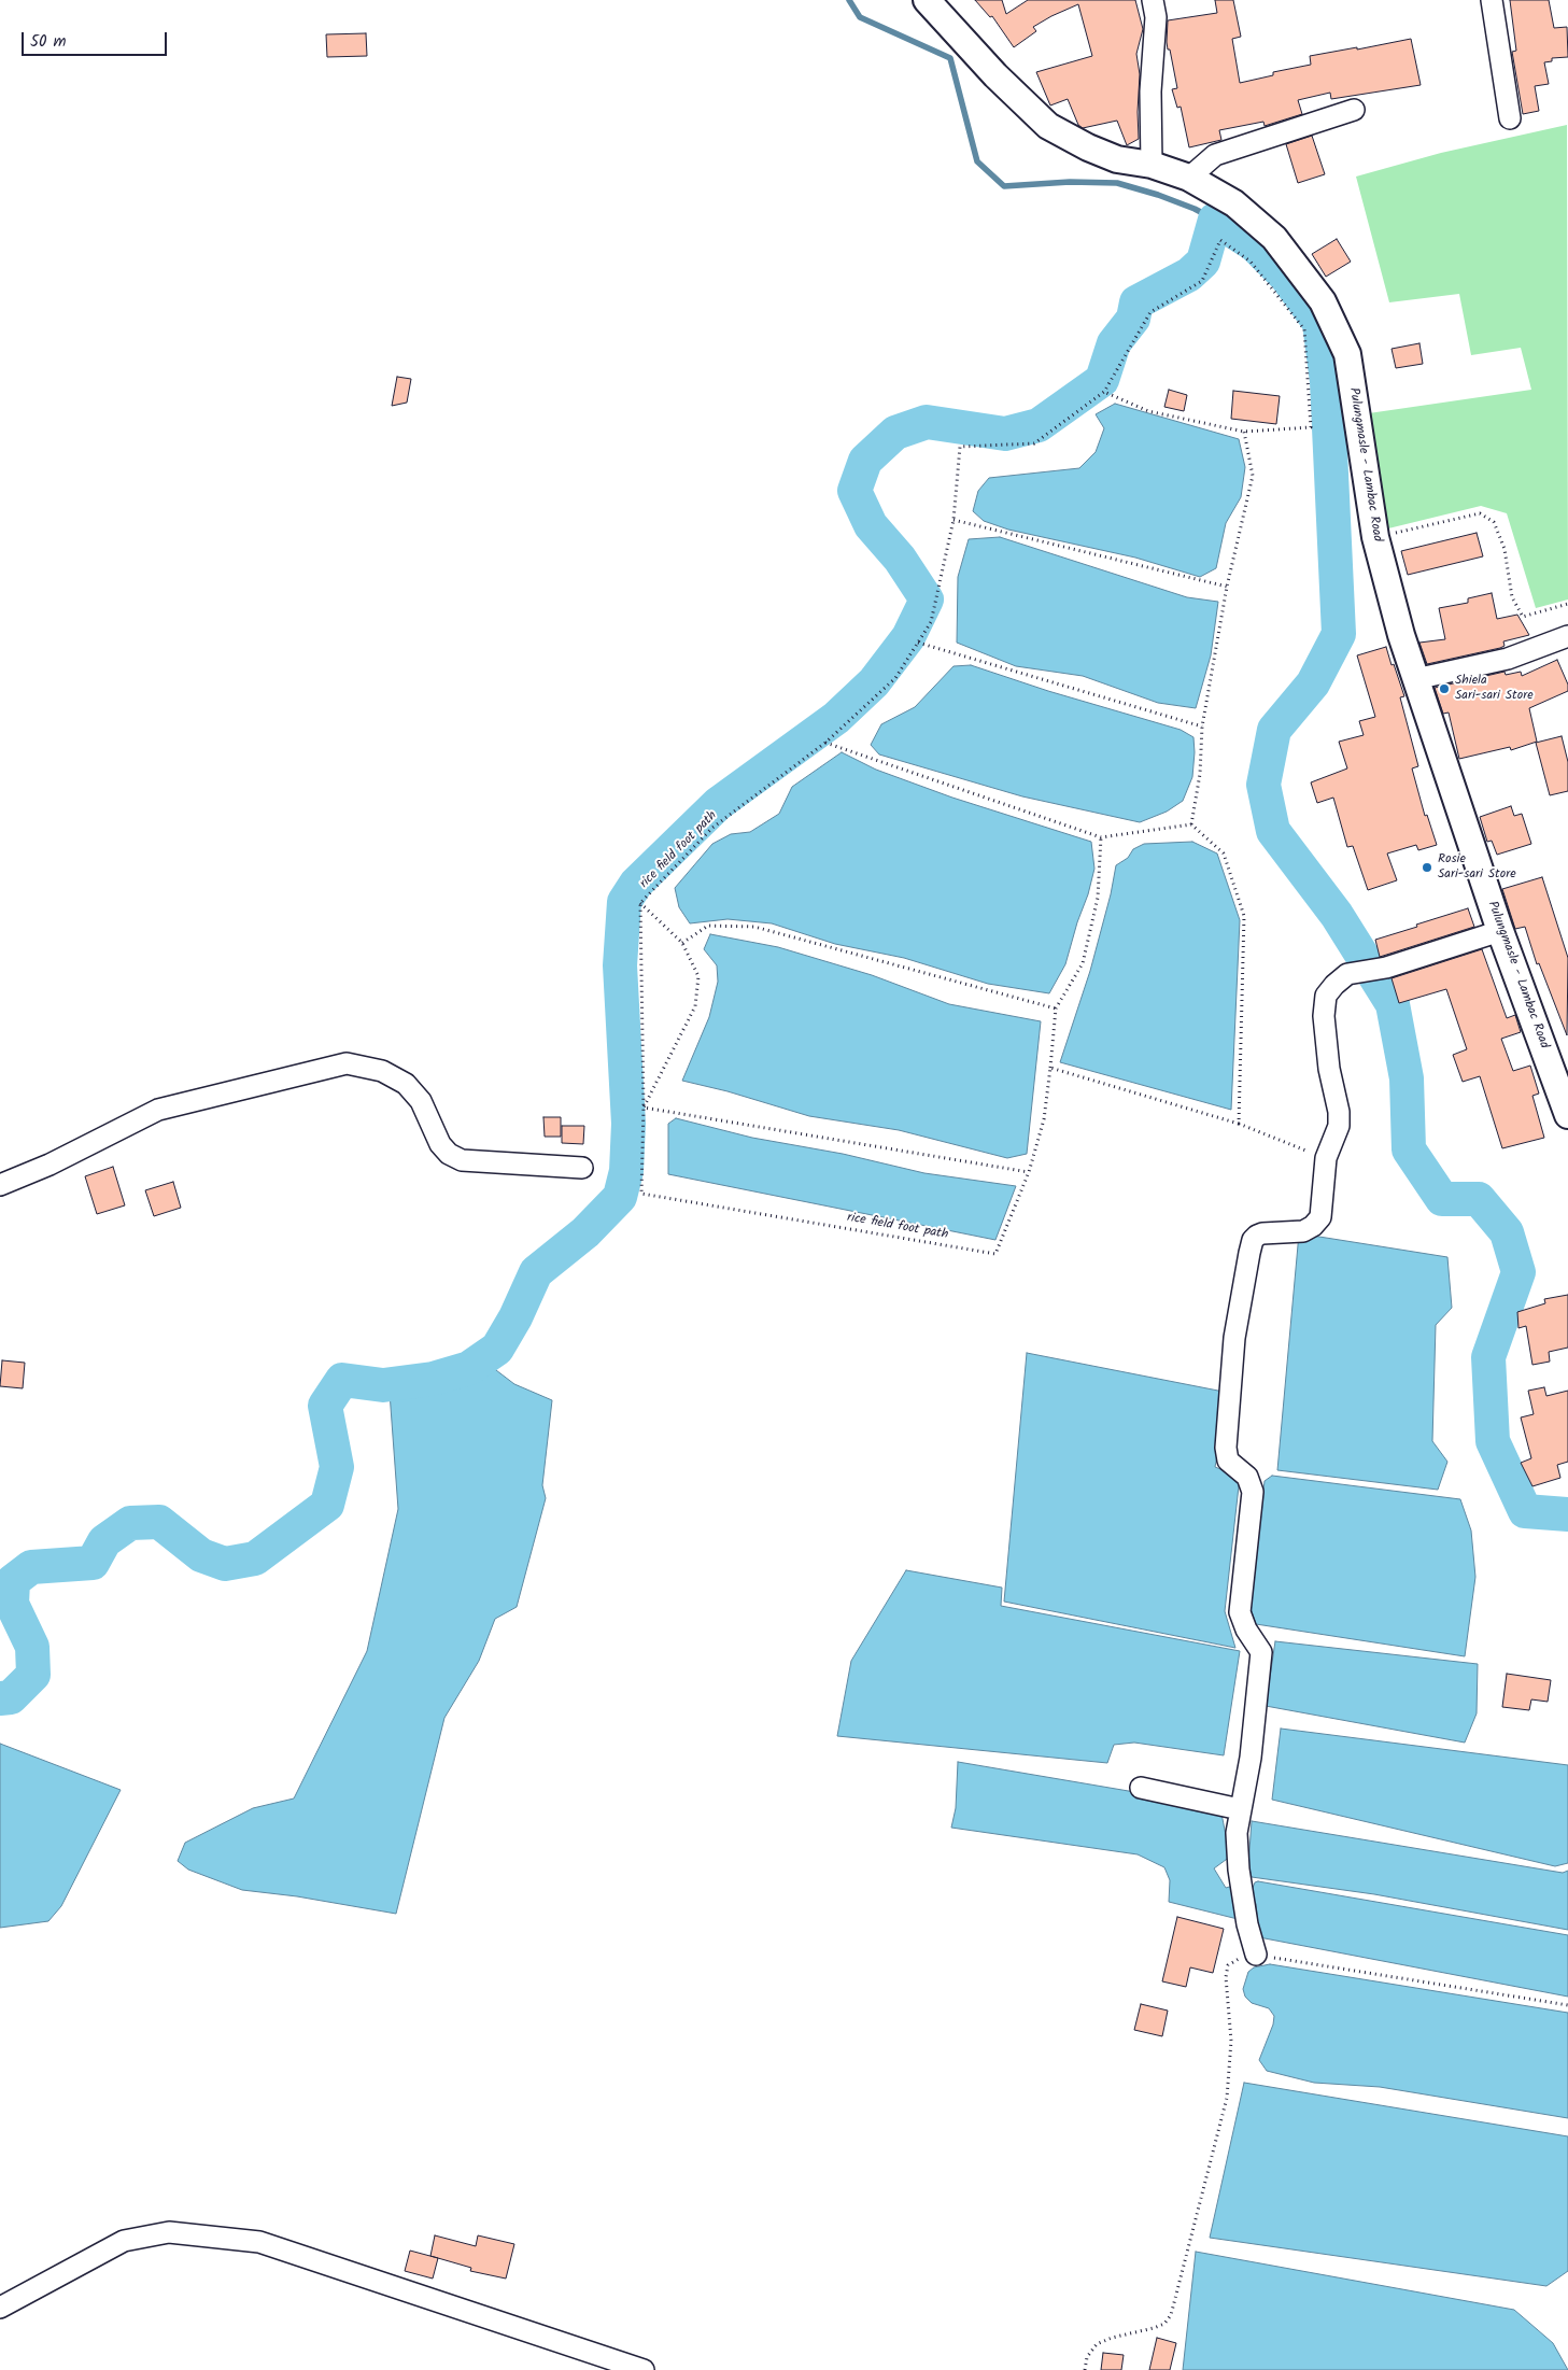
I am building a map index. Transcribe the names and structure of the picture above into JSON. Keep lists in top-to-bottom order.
{
  "streets": {
    "street": ["Pulungmasle - Lambac Road"],
    "path": ["rice field foot path"]
  },
  "places": ["Shiela Sari-sari Store", "Rosie Sari-sari Store"],
  "scale_bar": "50 m"
}
